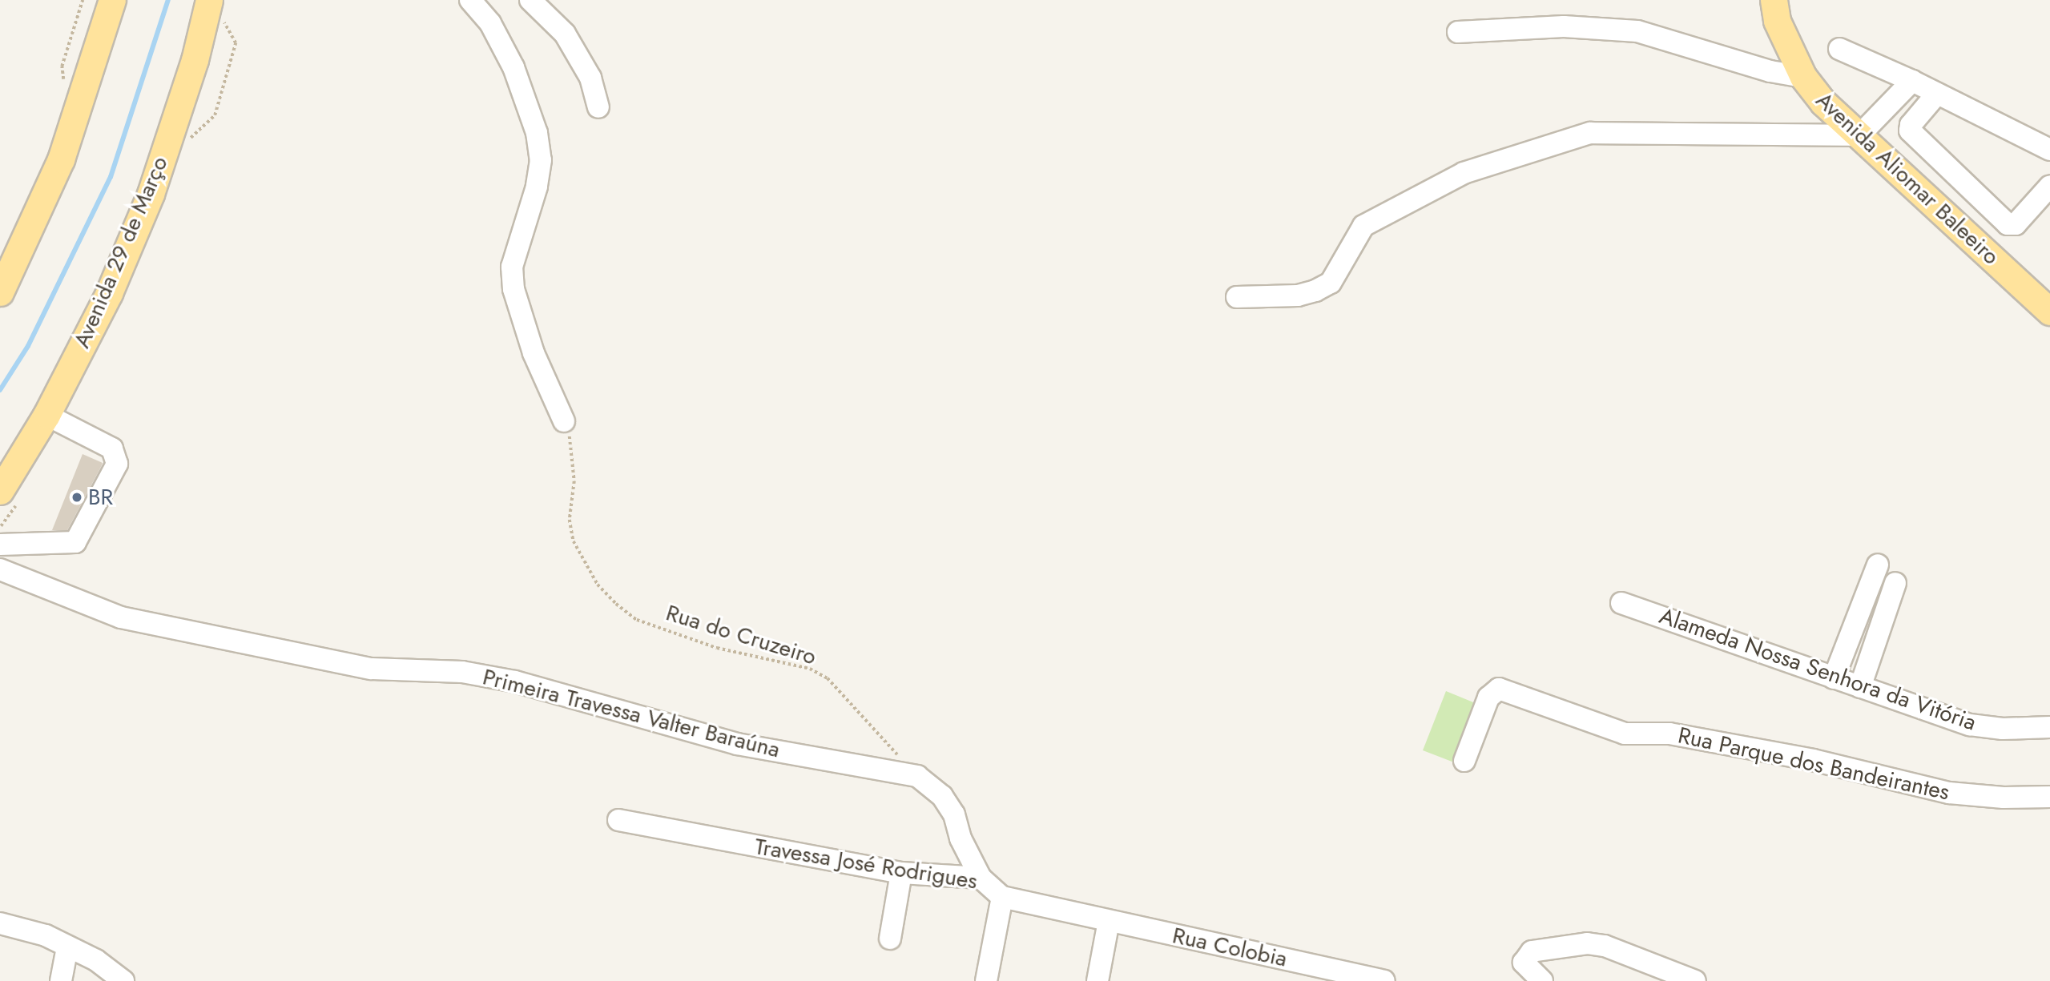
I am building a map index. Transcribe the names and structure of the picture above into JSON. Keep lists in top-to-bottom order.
{
  "streets": {
    "main road": ["Avenida Aliomar Baleeiro", "Avenida 29 de Março"],
    "street": [
      "Alameda Nossa Senhora da Vitória",
      "Primeira Travessa Valter Baraúna",
      "Rua Parque dos Bandeirantes",
      "Travessa José Rodrigues",
      "Rua Colobia"
    ],
    "path": ["Rua do Cruzeiro"]
  },
  "crossings": [
    ["Rua do Cruzeiro", "Primeira Travessa Valter Baraúna"],
    ["Primeira Travessa Valter Baraúna", "Travessa José Rodrigues"],
    ["Travessa José Rodrigues", "Rua Colobia"]
  ],
  "places": ["BR"]
}
